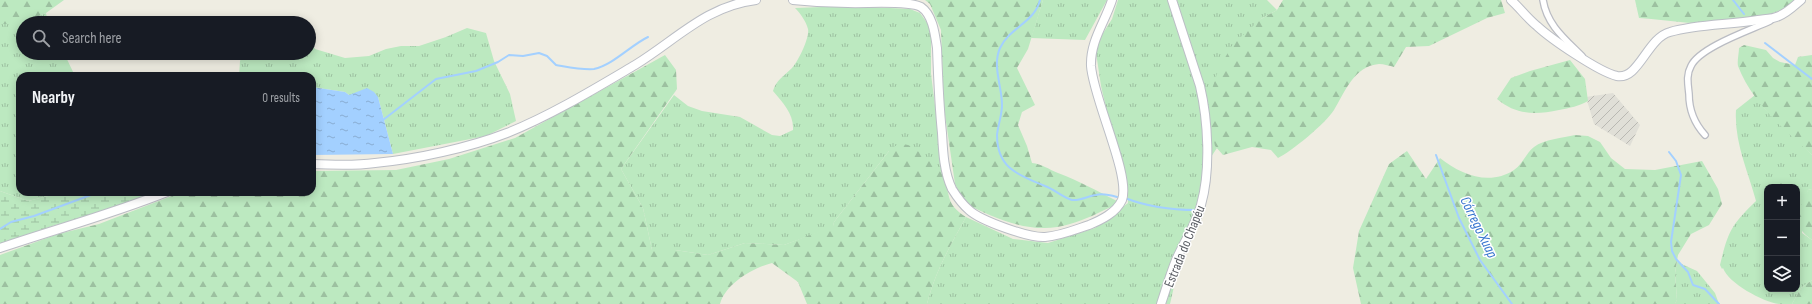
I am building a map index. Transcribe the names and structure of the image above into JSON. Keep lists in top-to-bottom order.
{
  "streets": {
    "main road": ["Estrada do Chapéu"]
  },
  "water": ["Córrego Xuap"],
  "page": {
    "search": "Search here",
    "heading": ["Nearby", "0 results"],
    "map_buttons": ["+", "−"]
  }
}
